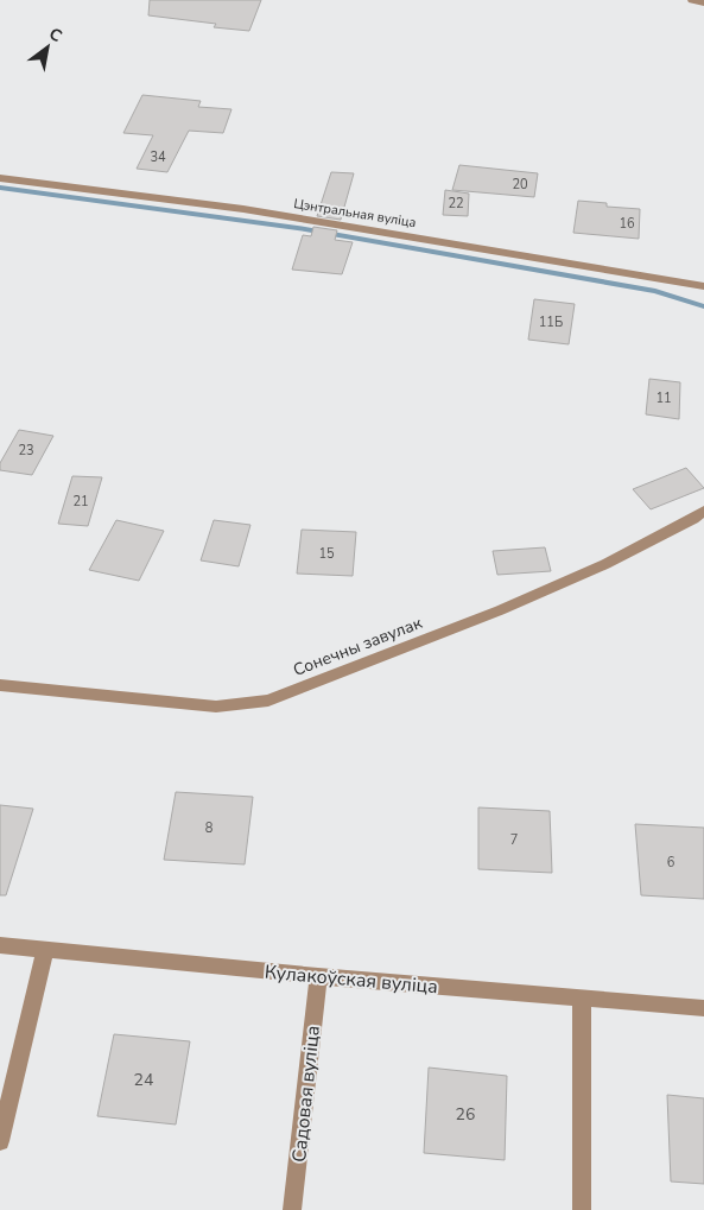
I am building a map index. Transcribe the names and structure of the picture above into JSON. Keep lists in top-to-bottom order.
{
  "streets": {
    "street": [
      "Цэнтральная вуліца",
      "Сонечны завулак",
      "Кулакоўская вуліца",
      "Садовая вуліца"
    ]
  },
  "crossings": [
    ["Кулакоўская вуліца", "Садовая вуліца"]
  ],
  "house_numbers": [
    "34",
    "20",
    "22",
    "16",
    "11Б",
    "11",
    "23",
    "21",
    "15",
    "8",
    "7",
    "6",
    "24",
    "26"
  ],
  "north": "top right"
}
